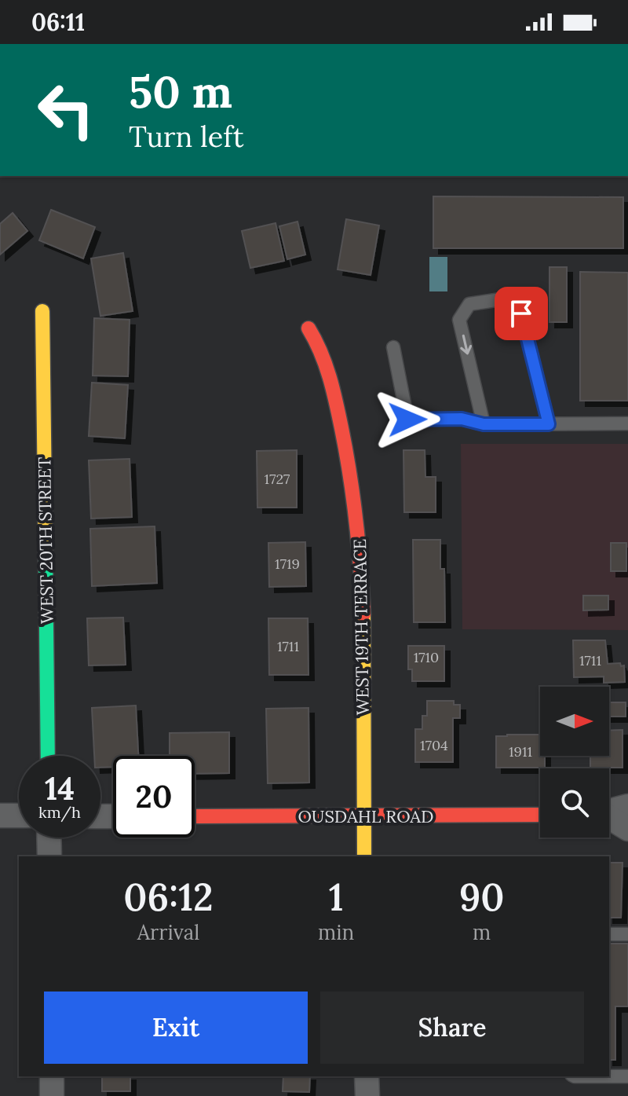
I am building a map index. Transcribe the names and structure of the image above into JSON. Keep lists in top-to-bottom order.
{
  "streets": {
    "street": ["WEST 20TH STREET", "WEST 19TH TERRACE", "OUSDAHL ROAD"]
  },
  "crossings": [
    ["WEST 19TH TERRACE", "OUSDAHL ROAD"]
  ],
  "house_numbers": [
    "1727",
    "1719",
    "1711",
    "1710",
    "1711",
    "1704",
    "1911"
  ],
  "north": "right",
  "page": {
    "status": "06:11",
    "turn": ["50 m", "Turn left"],
    "speed": "14 km/h",
    "limit": "20",
    "eta": [
      "06:12",
      "Arrival",
      "1",
      "min",
      "90",
      "m"
    ],
    "buttons": ["Exit", "Share"]
  }
}
